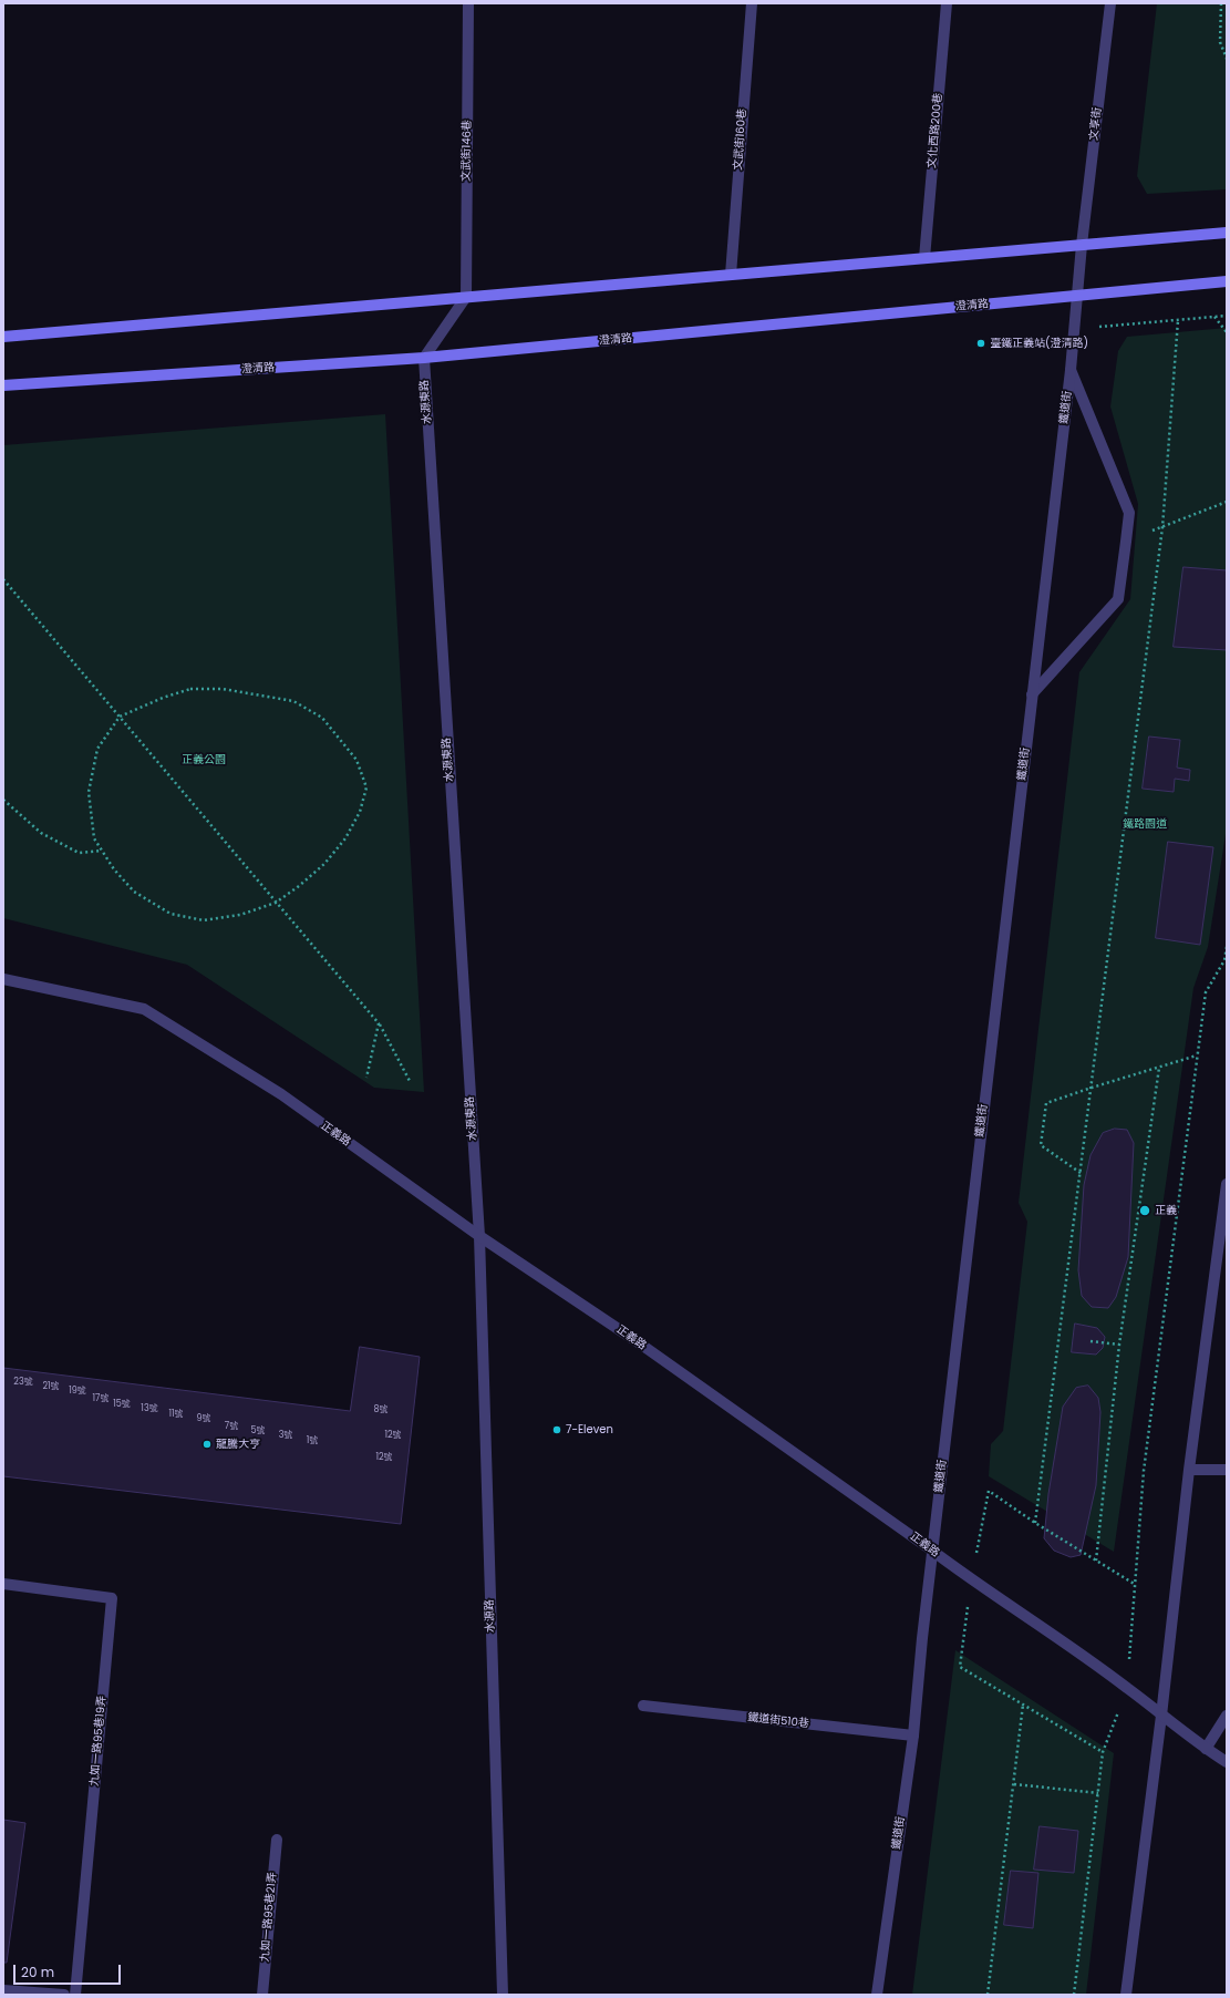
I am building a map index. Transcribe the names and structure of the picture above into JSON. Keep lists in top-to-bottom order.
{
  "streets": {
    "main road": ["澄清路"],
    "street": [
      "文享街",
      "文化西路200巷",
      "文武街160巷",
      "文武街146巷",
      "水源東路",
      "鐵道街",
      "正義路",
      "水源路",
      "鐵道街510巷",
      "九如一路95巷19弄",
      "九如一路95巷21弄"
    ]
  },
  "crossings": [
    ["文享街", "鐵道街"],
    ["澄清路", "水源東路"],
    ["澄清路", "鐵道街"],
    ["水源東路", "正義路"],
    ["水源東路", "水源路"],
    ["鐵道街", "正義路"],
    ["鐵道街", "鐵道街510巷"],
    ["正義路", "水源路"]
  ],
  "parks": ["正義公園", "鐵路園道"],
  "places": [
    "臺鐵正義站(澄清路)",
    "正義",
    "7-Eleven",
    "龍騰大亨"
  ],
  "house_numbers": [
    "23號",
    "21號",
    "19號",
    "17號",
    "15號",
    "13號",
    "8號",
    "11號",
    "9號",
    "7號",
    "5號",
    "3號",
    "12號",
    "1號",
    "12號"
  ],
  "scale_bar": "20 m"
}
